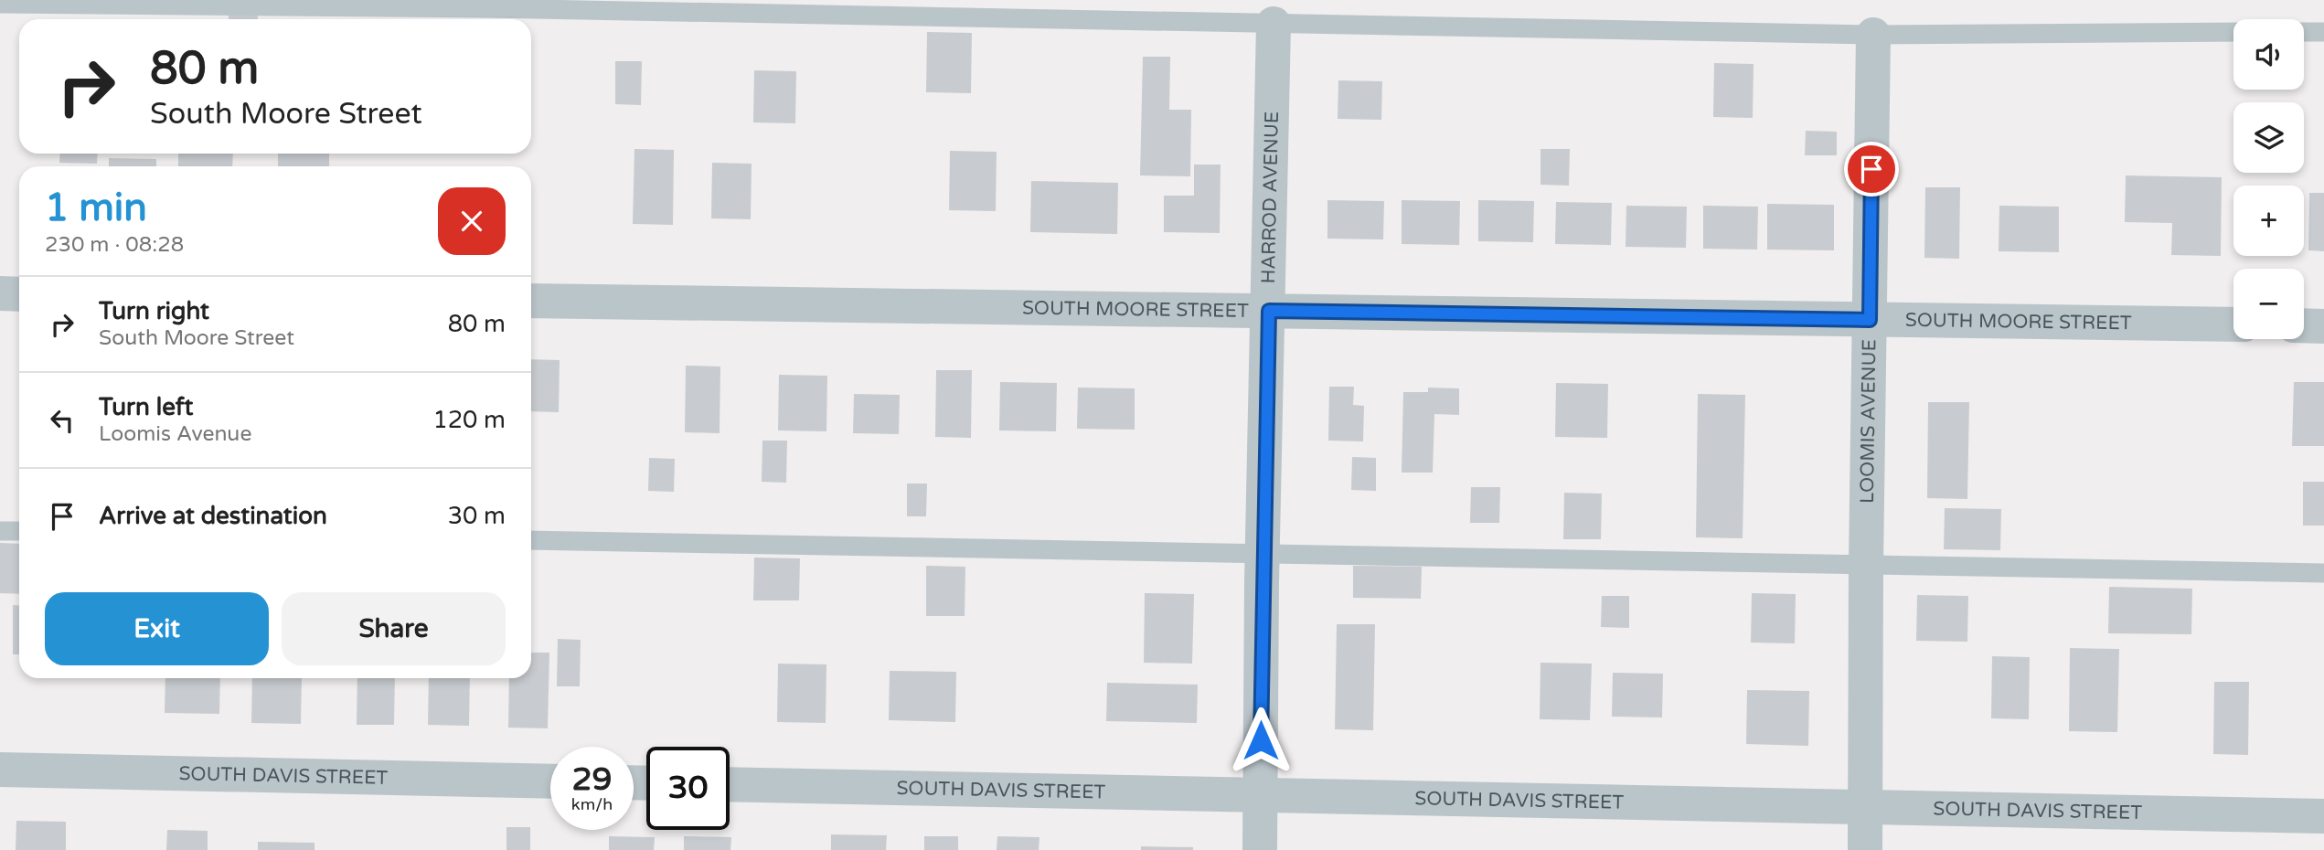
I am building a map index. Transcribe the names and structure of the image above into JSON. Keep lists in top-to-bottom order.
{
  "streets": {
    "street": [
      "HARROD AVENUE",
      "SOUTH MOORE STREET",
      "LOOMIS AVENUE",
      "SOUTH DAVIS STREET"
    ]
  },
  "crossings": [
    ["HARROD AVENUE", "SOUTH MOORE STREET"],
    ["HARROD AVENUE", "SOUTH DAVIS STREET"],
    ["SOUTH MOORE STREET", "LOOMIS AVENUE"],
    ["LOOMIS AVENUE", "SOUTH DAVIS STREET"]
  ],
  "page": {
    "map_buttons": ["+", "−"],
    "turn": ["80 m", "South Moore Street"],
    "heading": ["1 min", "230 m · 08:28"],
    "list": [
      {
        "name": "Turn right",
        "note": "South Moore Street",
        "value": "80 m"
      },
      {
        "name": "Turn left",
        "note": "Loomis Avenue",
        "value": "120 m"
      },
      {
        "name": "Arrive at destination",
        "value": "30 m"
      }
    ],
    "buttons": ["Exit", "Share"],
    "speed": "29 km/h",
    "limit": "30"
  }
}
